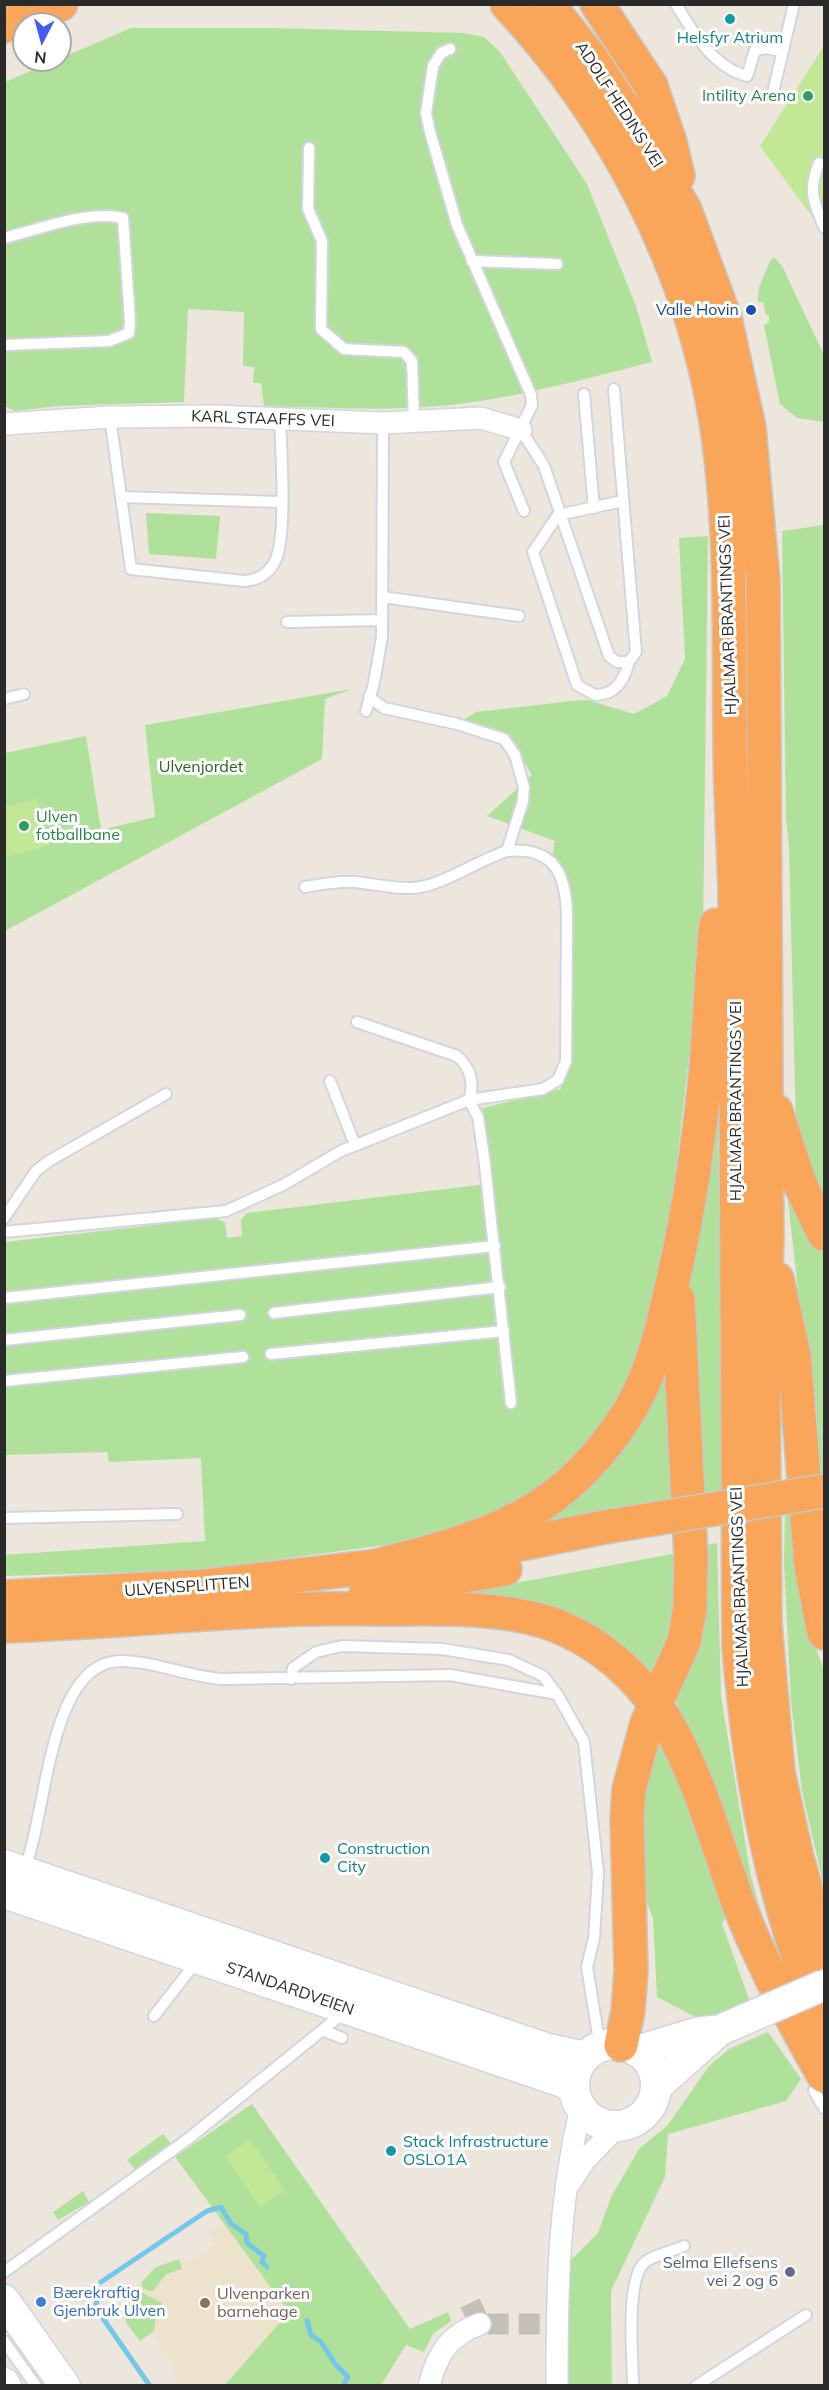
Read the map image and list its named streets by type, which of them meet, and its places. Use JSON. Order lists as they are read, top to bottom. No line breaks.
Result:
{"streets":{"highway":["ADOLF HEDINS VEI","HJALMAR BRANTINGS VEI","ULVENSPLITTEN"],"street":["KARL STAAFFS VEI","STANDARDVEIEN"]},"crossings":[["ADOLF HEDINS VEI","HJALMAR BRANTINGS VEI"]],"parks":["Ulvenjordet"],"places":["Helsfyr Atrium","Intility Arena","Valle Hovin","Ulven fotballbane","Construction City","Stack Infrastructure OSLO1A","Selma Ellefsens vei 2 og 6","Bærekraftig Gjenbruk Ulven","Ulvenparken barnehage"],"north":"bottom"}
